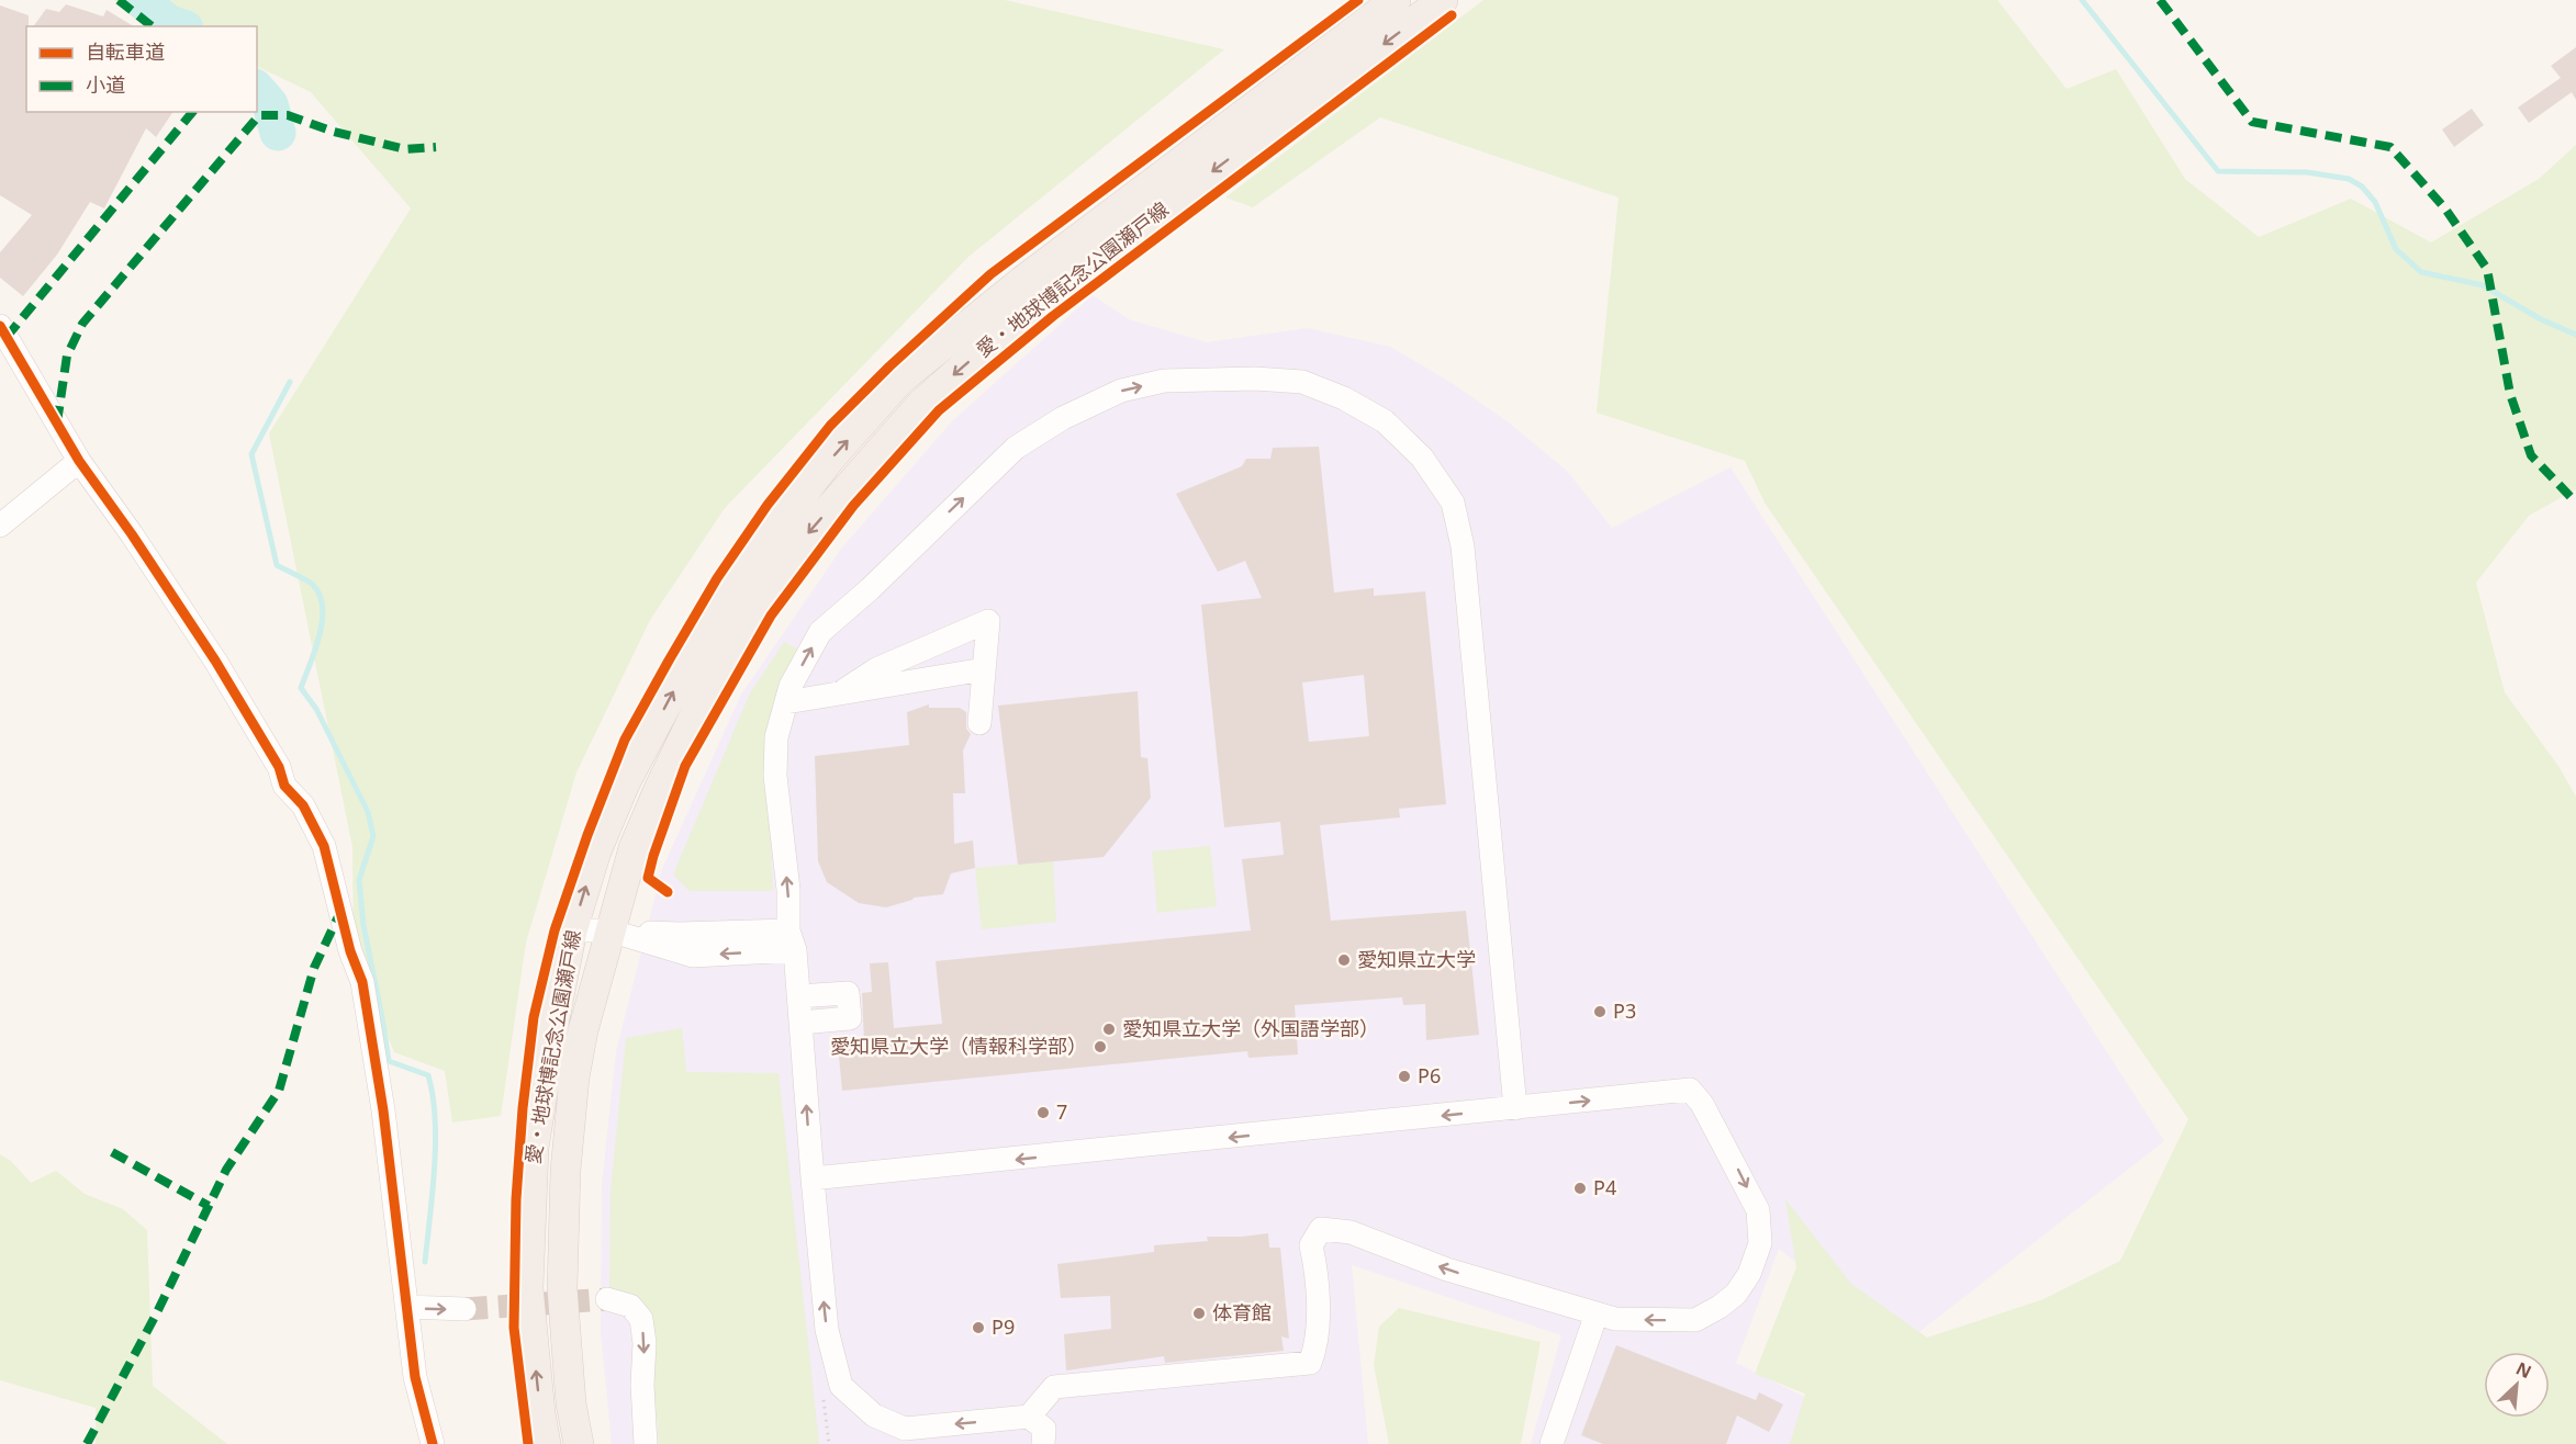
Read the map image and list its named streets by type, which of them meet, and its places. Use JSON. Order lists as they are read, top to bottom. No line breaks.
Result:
{"streets":{"main road":["愛・地球博記念公園瀬戸線"]},"places":["愛知県立大学","P3","愛知県立大学（外国語学部）","愛知県立大学（情報科学部）","P6","7","P4","体育館","P9"],"legend":["自転車道","小道"],"north":"top right"}
